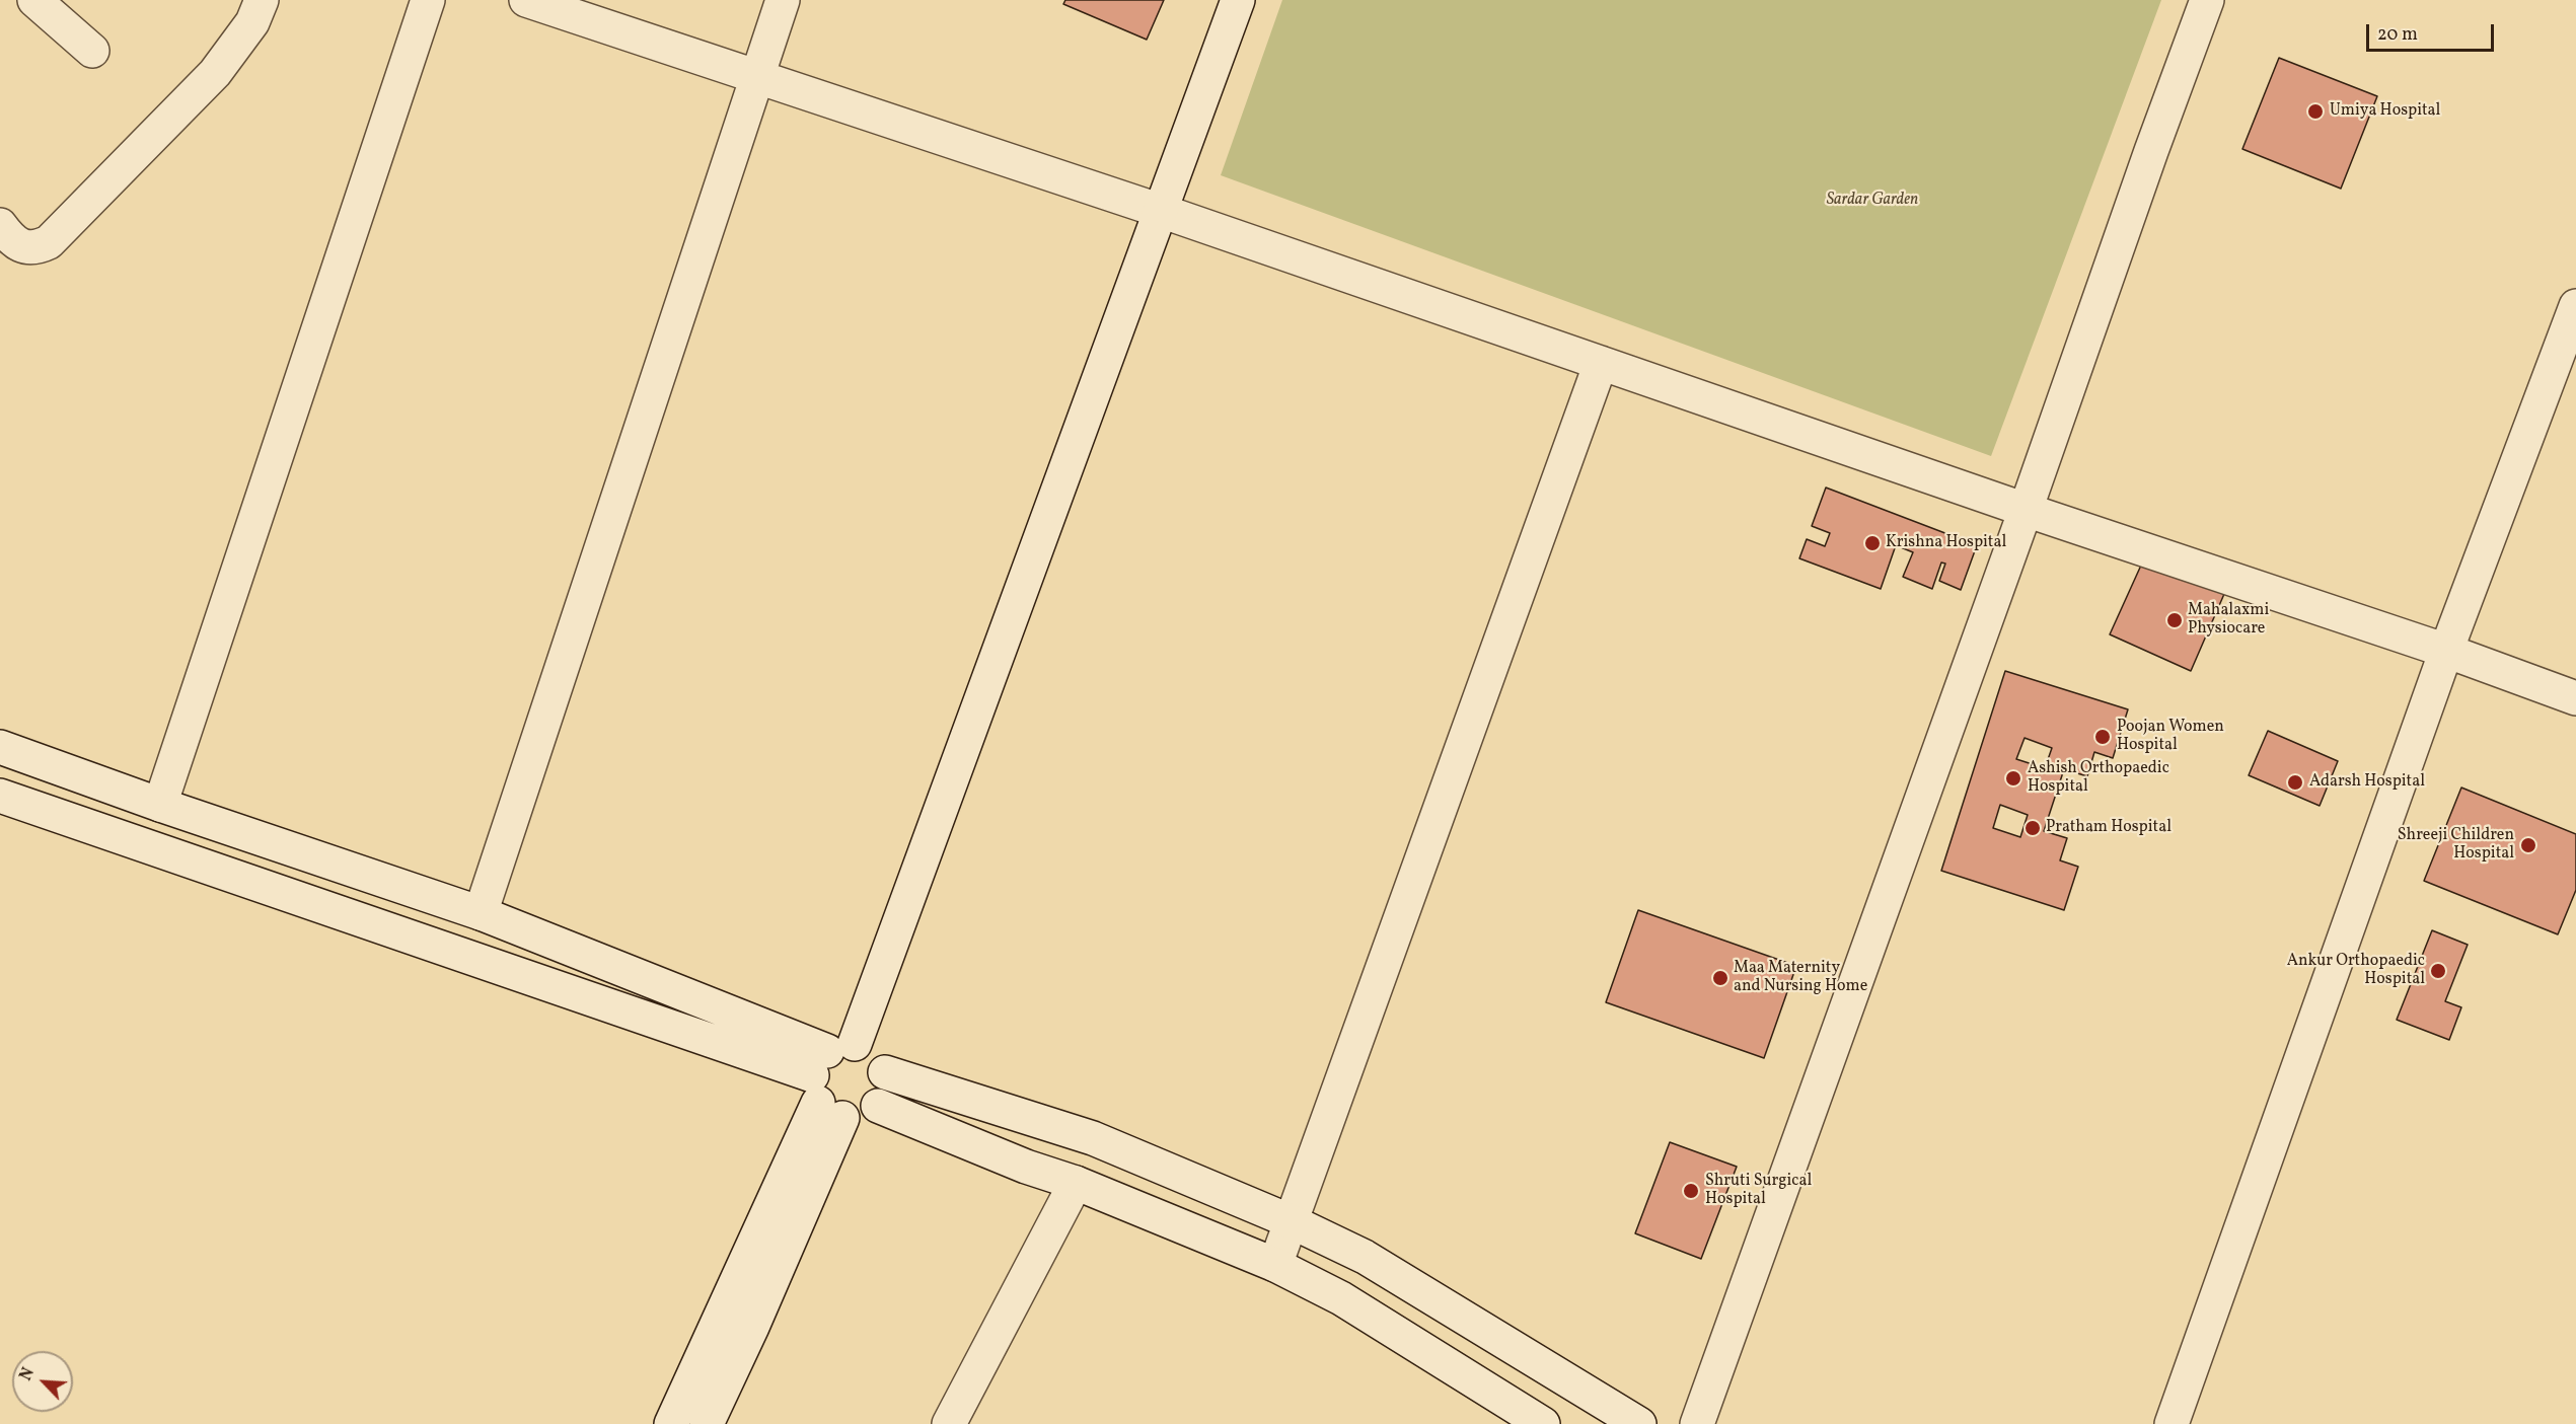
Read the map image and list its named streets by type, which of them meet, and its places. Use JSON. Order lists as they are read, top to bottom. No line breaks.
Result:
{"parks":["Sardar Garden"],"places":["Umiya Hospital","Krishna Hospital","Mahalaxmi Physiocare","Poojan Women Hospital","Ashish Orthopaedic Hospital","Adarsh Hospital","Pratham Hospital","Shreeji Children Hospital","Ankur Orthopaedic Hospital","Maa Maternity and Nursing Home","Shruti Surgical Hospital"],"scale_bar":"20 m","north":"top left"}
